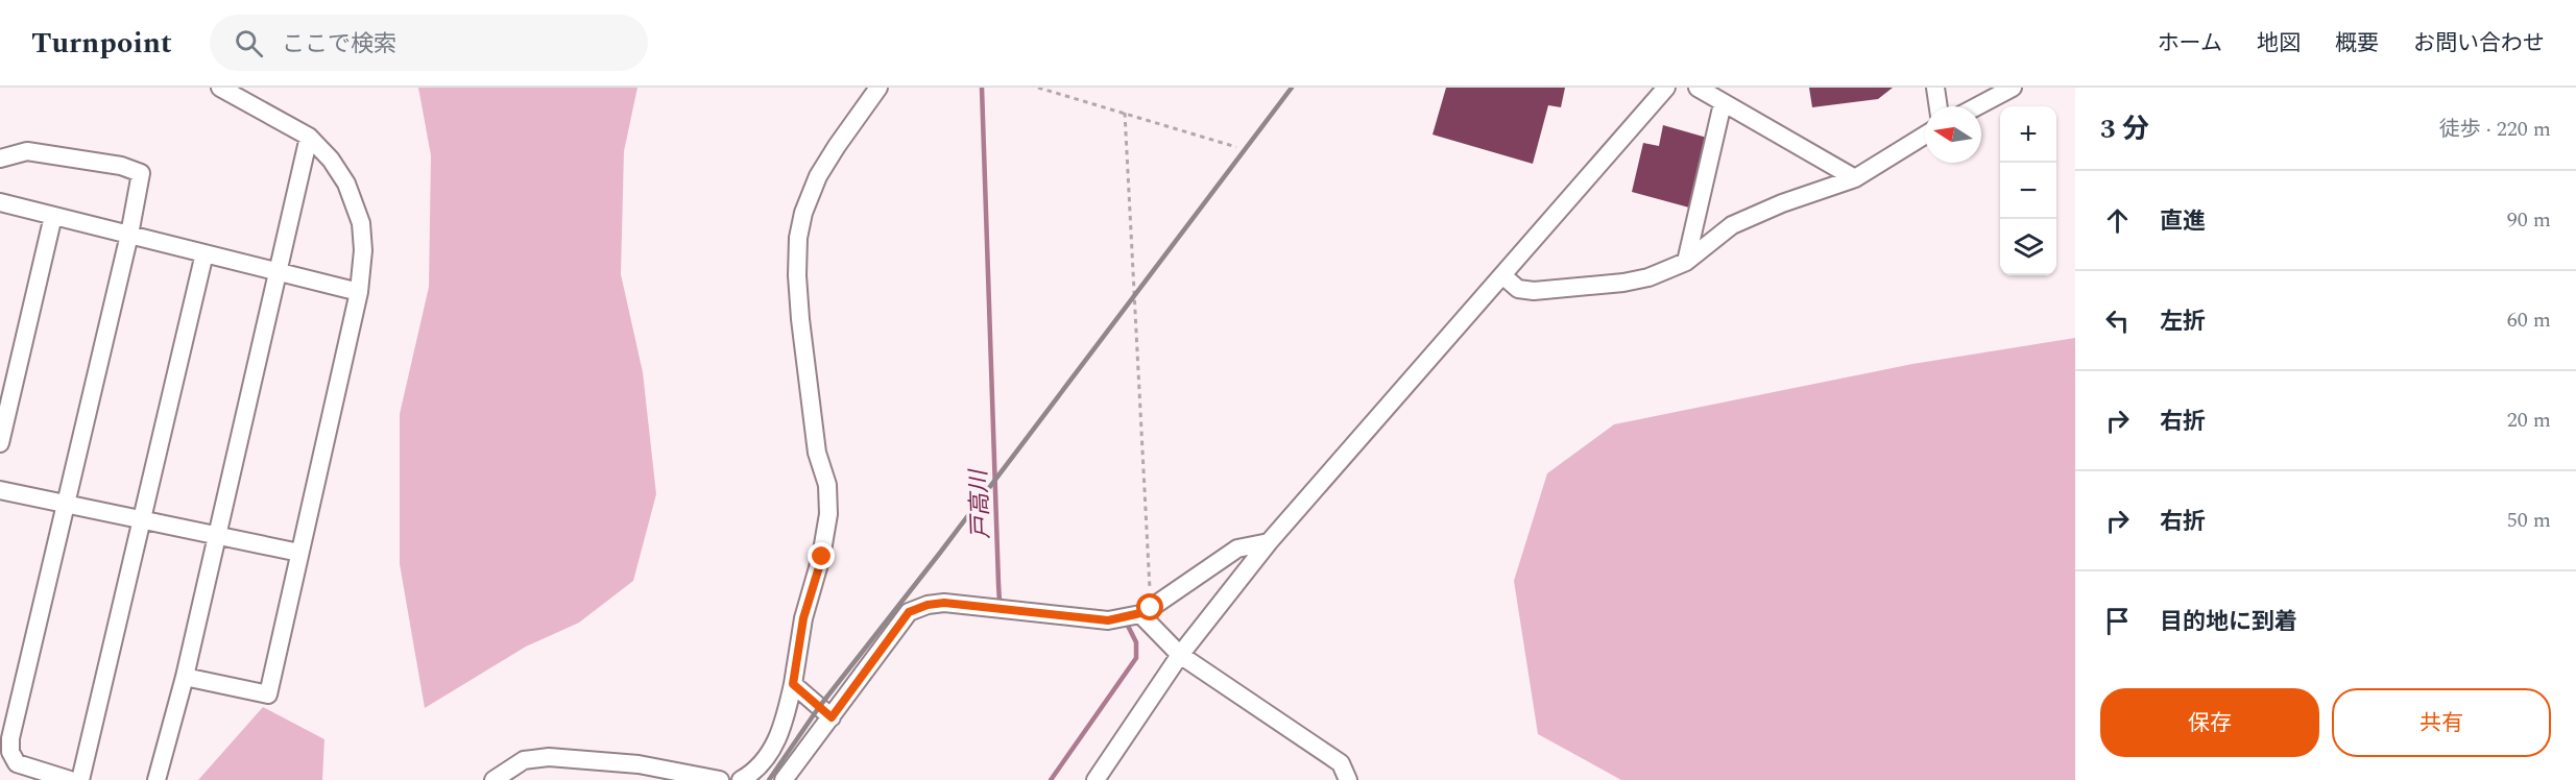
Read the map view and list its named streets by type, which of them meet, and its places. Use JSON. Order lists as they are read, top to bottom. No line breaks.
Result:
{"water":["戸高川"],"north":"left","page":{"header":"Turnpoint","search":"ここで検索","nav":["ホーム","地図","概要","お問い合わせ"],"heading":["3 分","徒歩 · 220 m"],"map_buttons":["+","−"],"list":[["直進","90 m"],["左折","60 m"],["右折","20 m"],["右折","50 m"],"目的地に到着"],"buttons":["保存","共有"]}}
